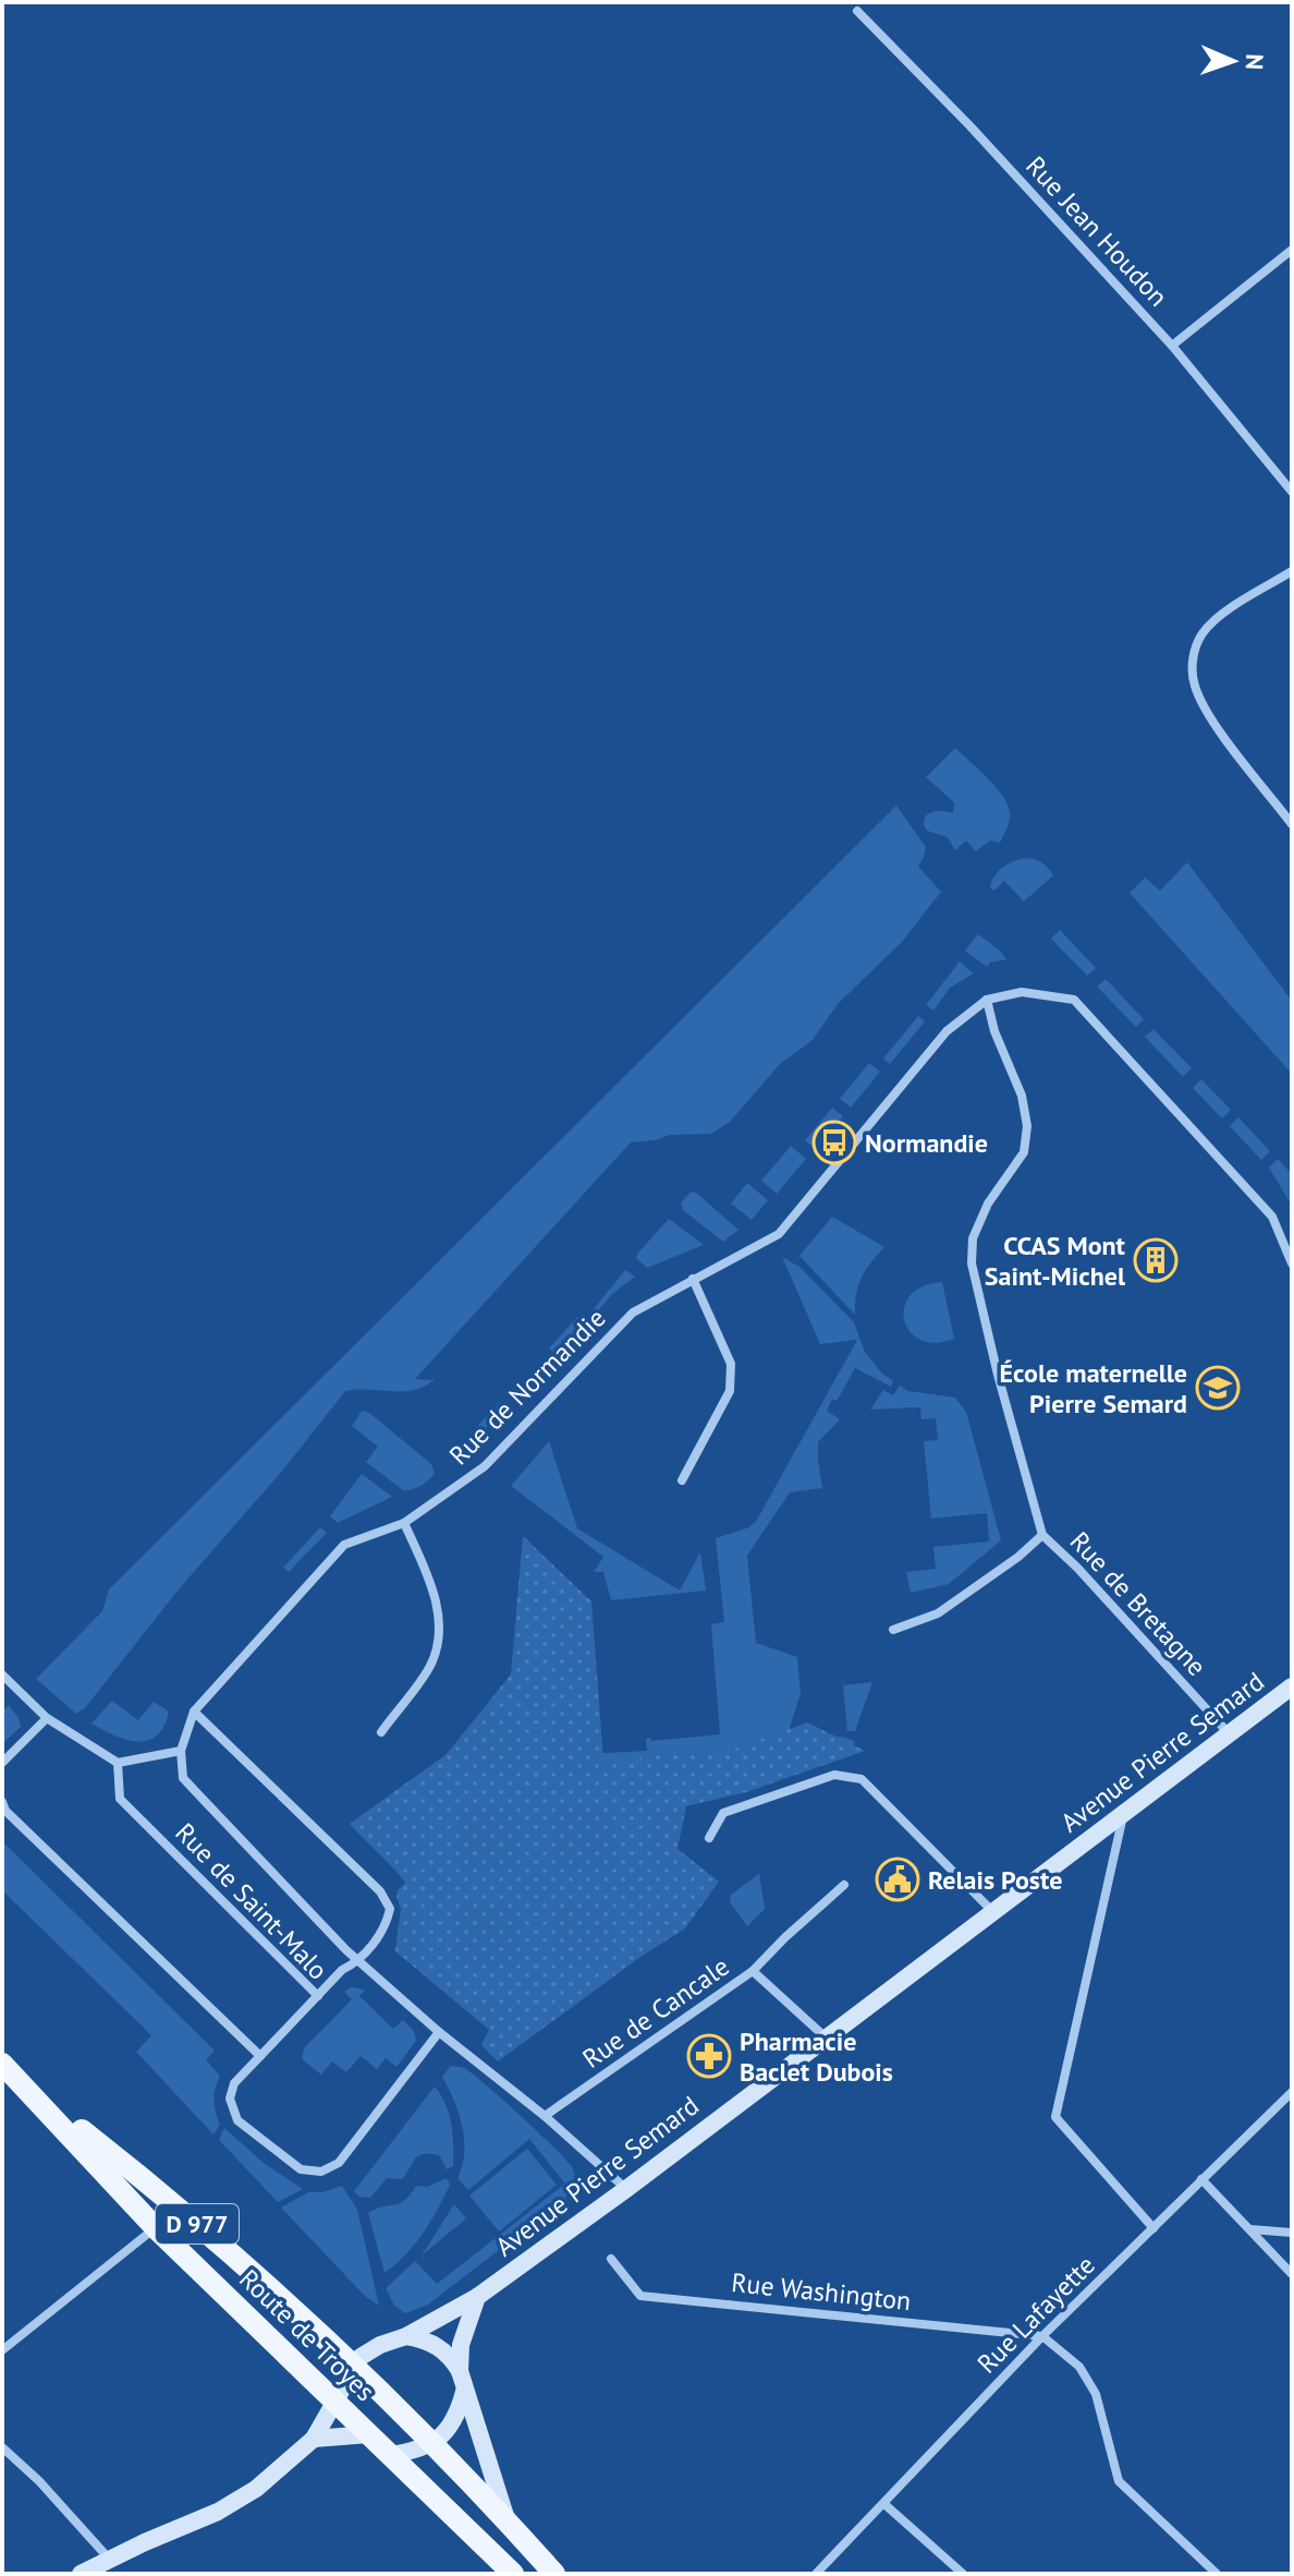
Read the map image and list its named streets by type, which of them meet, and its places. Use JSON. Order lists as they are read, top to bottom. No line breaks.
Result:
{"streets":{"main road":["Avenue Pierre Semard","D 977","Route de Troyes"],"street":["Rue Jean Houdon","Rue de Normandie","Rue de Bretagne","Rue de Saint-Malo","Rue de Cancale","Rue Washington","Rue Lafayette"]},"crossings":[["Rue de Normandie","Rue de Bretagne"],["Rue de Bretagne","Avenue Pierre Semard"],["Avenue Pierre Semard","Rue de Cancale"],["Avenue Pierre Semard","D 977"],["Avenue Pierre Semard","Route de Troyes"],["D 977","Route de Troyes"],["Rue Washington","Rue Lafayette"]],"places":{"bus stop":["Normandie"],"building":["CCAS Mont Saint-Michel"],"school or university":["École maternelle Pierre Semard"],"public building":["Relais Poste"],"pharmacy":["Pharmacie Baclet Dubois"]},"north":"right"}
